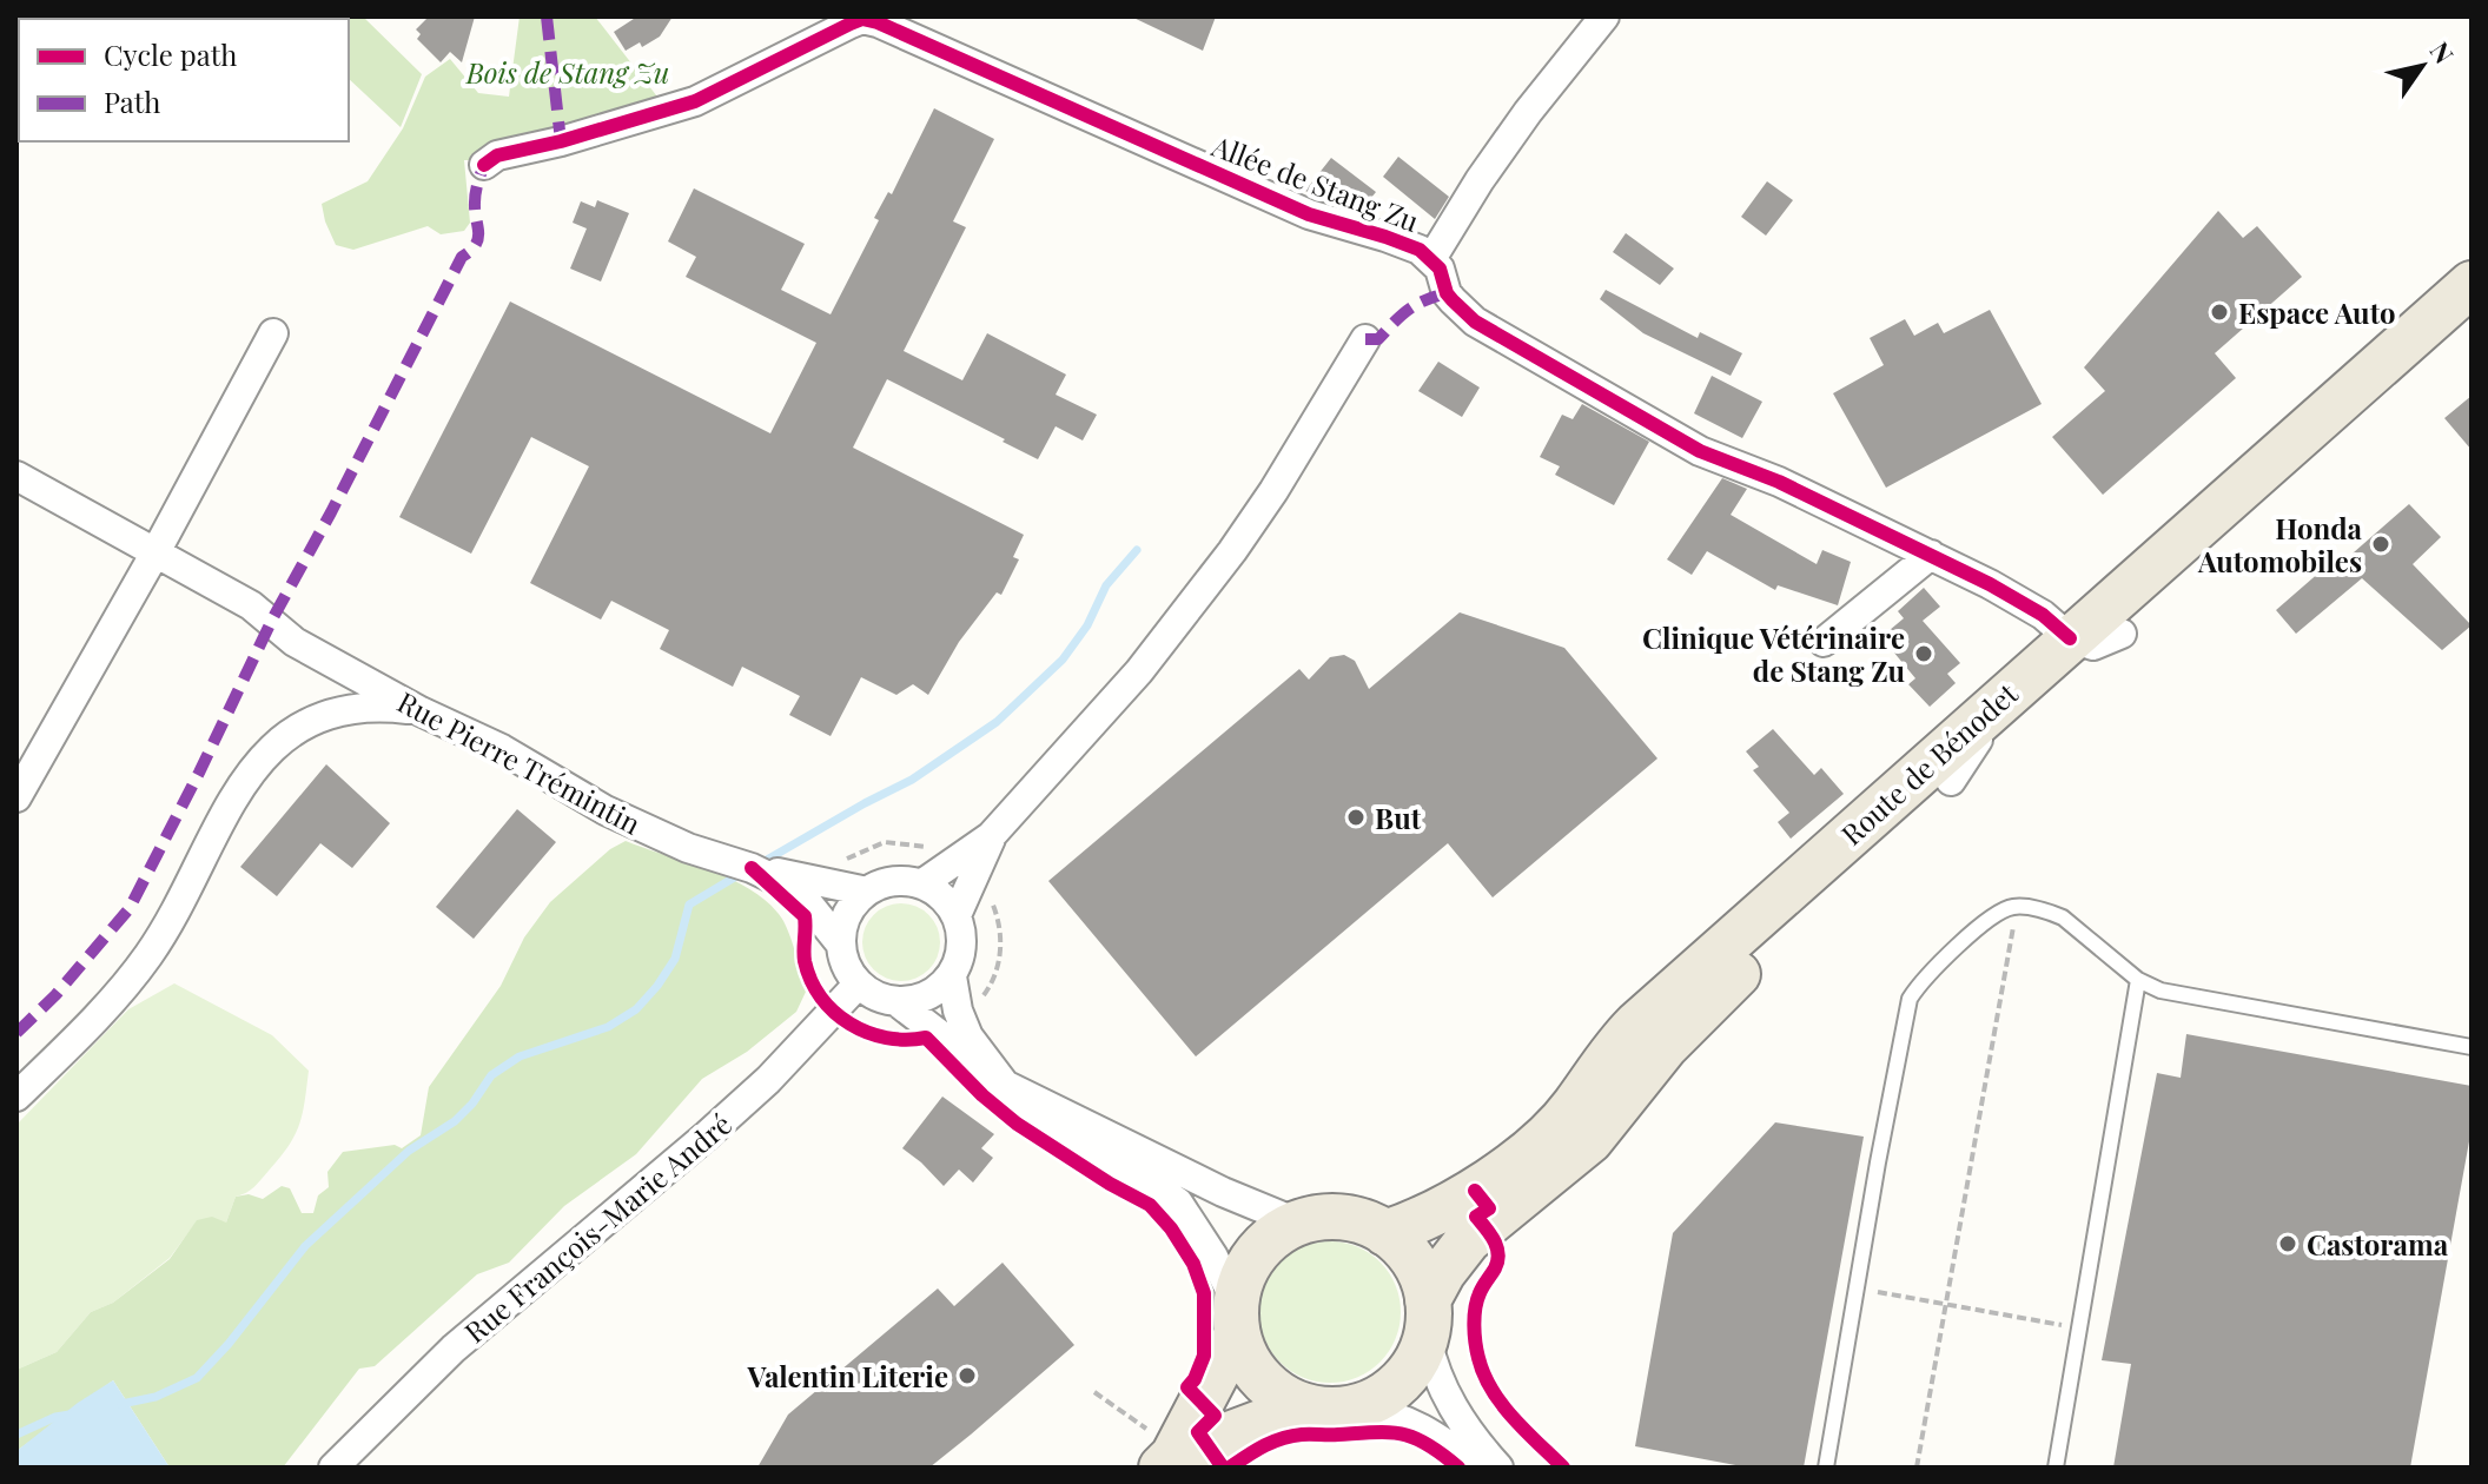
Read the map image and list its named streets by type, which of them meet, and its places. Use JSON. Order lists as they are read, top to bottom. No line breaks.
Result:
{"streets":{"main road":["Route de Bénodet"],"street":["Allée de Stang Zu","Rue Pierre Trémintin","Rue François-Marie André"]},"crossings":[["Allée de Stang Zu","Route de Bénodet"],["Rue Pierre Trémintin","Rue François-Marie André"]],"parks":["Bois de Stang Zu"],"places":["Espace Auto","Honda Automobiles","Clinique Vétérinaire de Stang Zu","But","Castorama","Valentin Literie"],"legend":["Cycle path","Path"],"north":"top right"}
